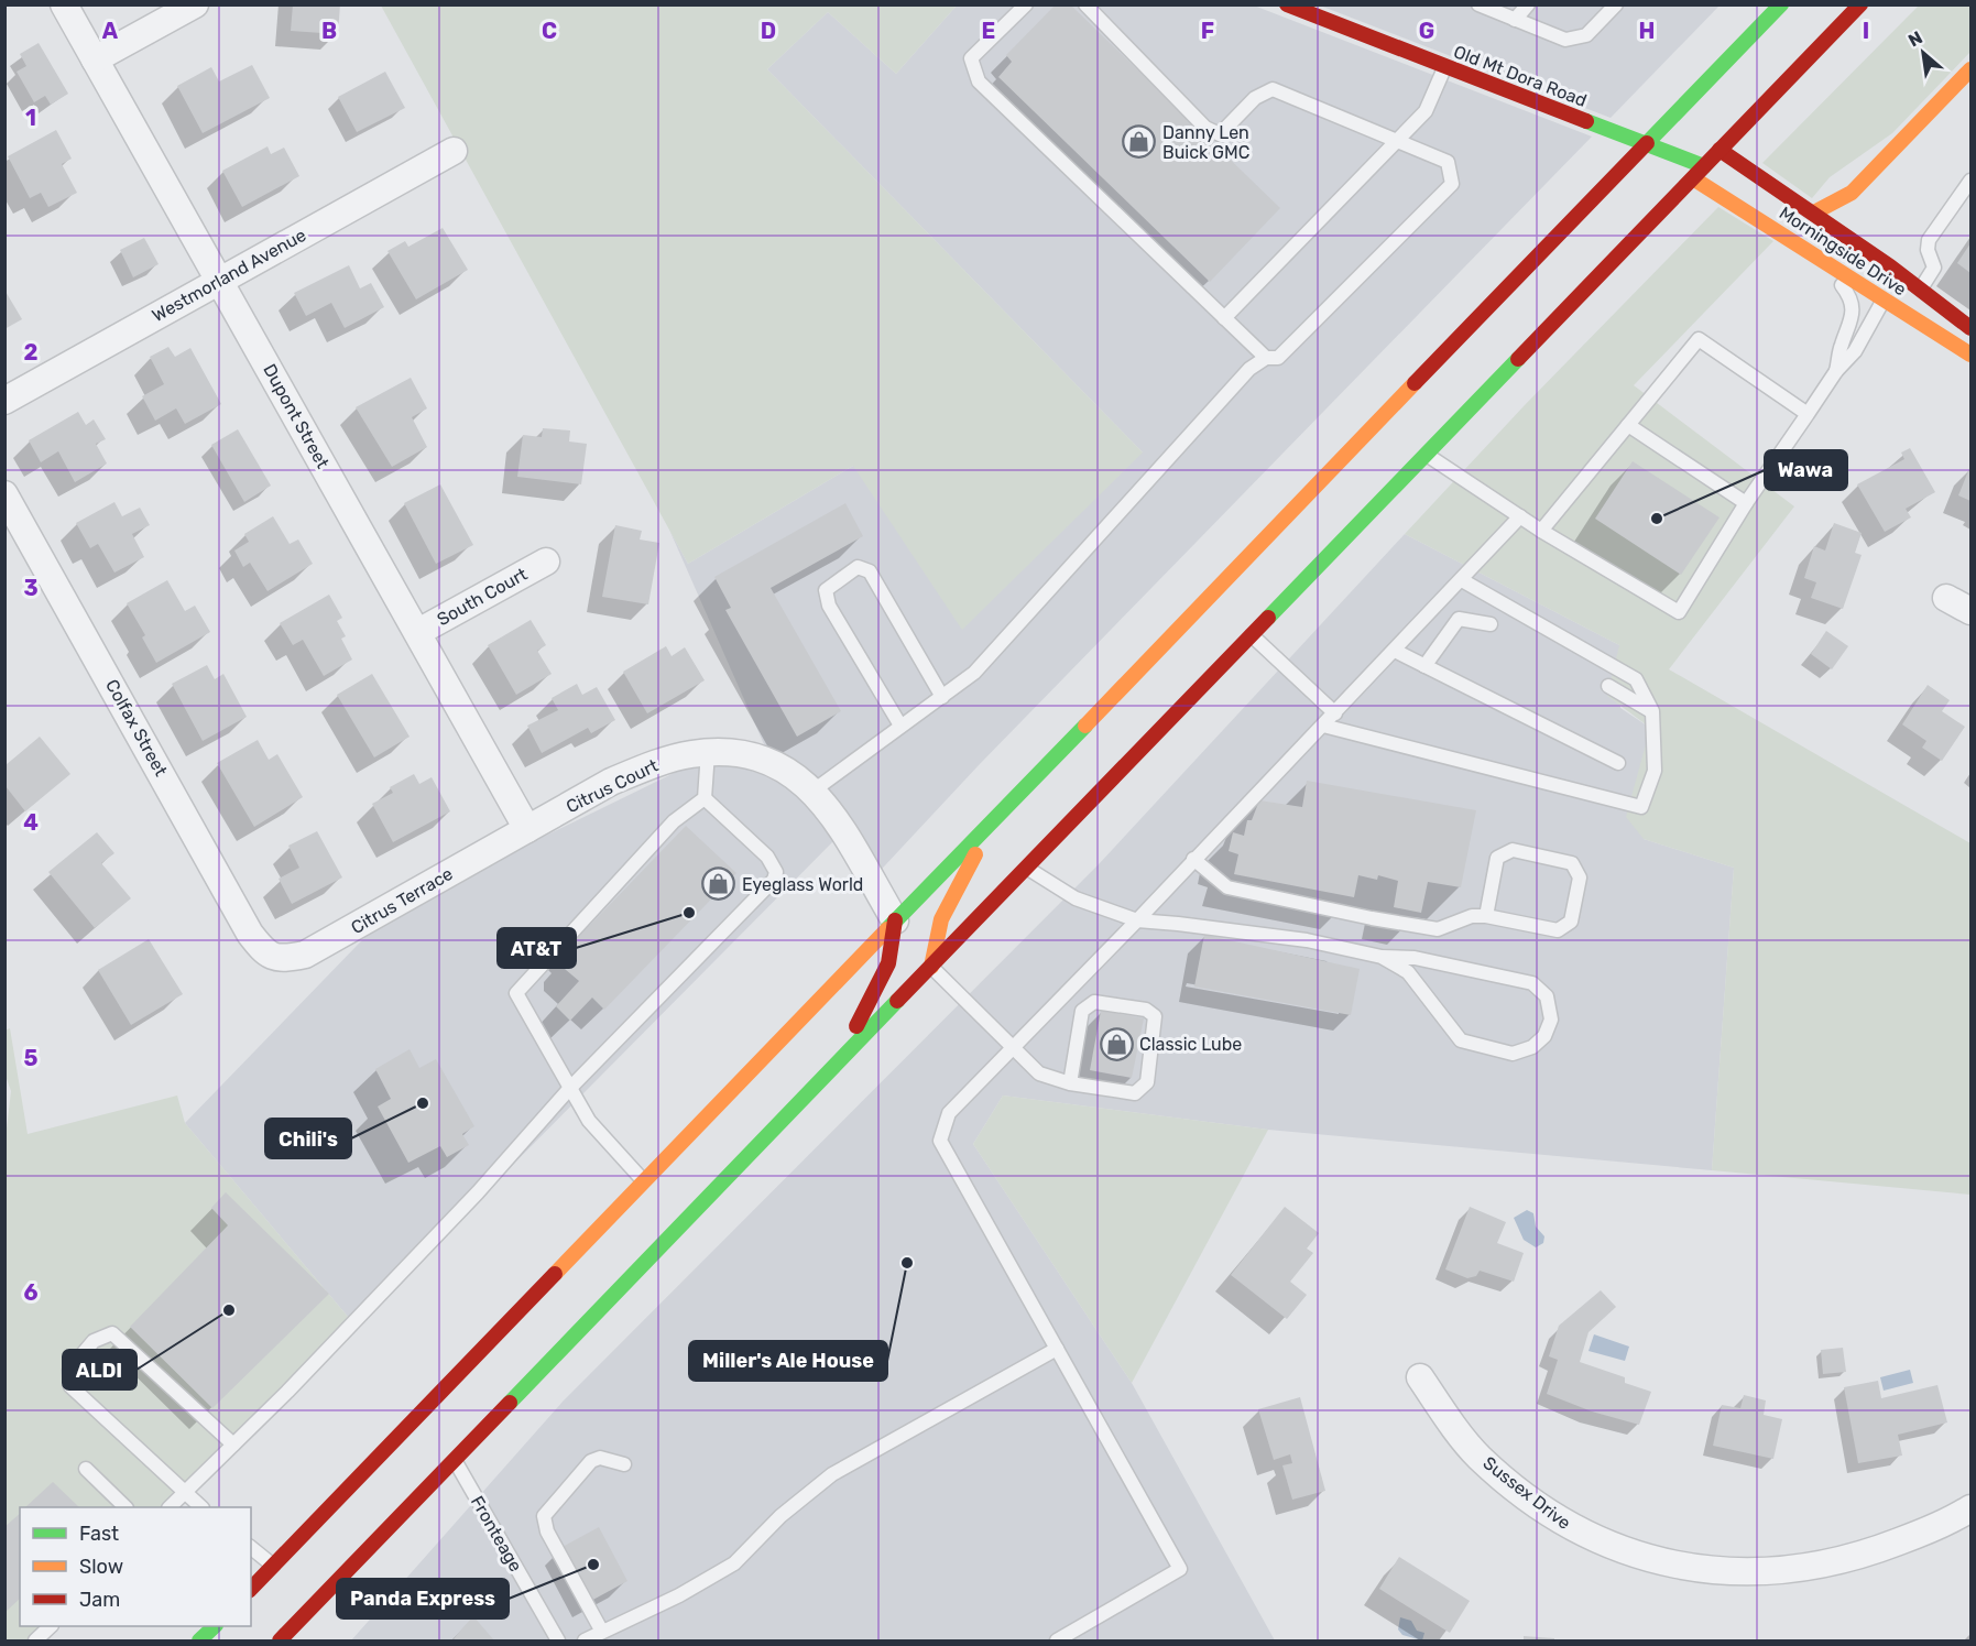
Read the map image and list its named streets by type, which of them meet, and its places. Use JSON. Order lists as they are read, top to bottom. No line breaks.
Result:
{"streets":{"main road":["Old Mt Dora Road","Morningside Drive"],"street":["Westmorland Avenue","Dupont Street","South Court","Colfax Street","Citrus Court","Citrus Terrace","Sussex Drive"],"lane":["Fronteage"]},"crossings":[["Old Mt Dora Road","Morningside Drive"],["Westmorland Avenue","Dupont Street"],["Dupont Street","South Court"],["Dupont Street","Citrus Court"],["Dupont Street","Citrus Terrace"],["Colfax Street","Citrus Terrace"],["Citrus Court","Citrus Terrace"]],"places":{"shop":["Danny Len Buick GMC","Eyeglass World","Classic Lube"],"other":["Wawa","AT&T","Chili's","Miller's Ale House","ALDI","Panda Express"]},"legend":["Fast","Slow","Jam"],"north":"top left","grid":{"columns":["A","B","C","D","E","F","G","H","I"],"rows":["1","2","3","4","5","6"]}}
